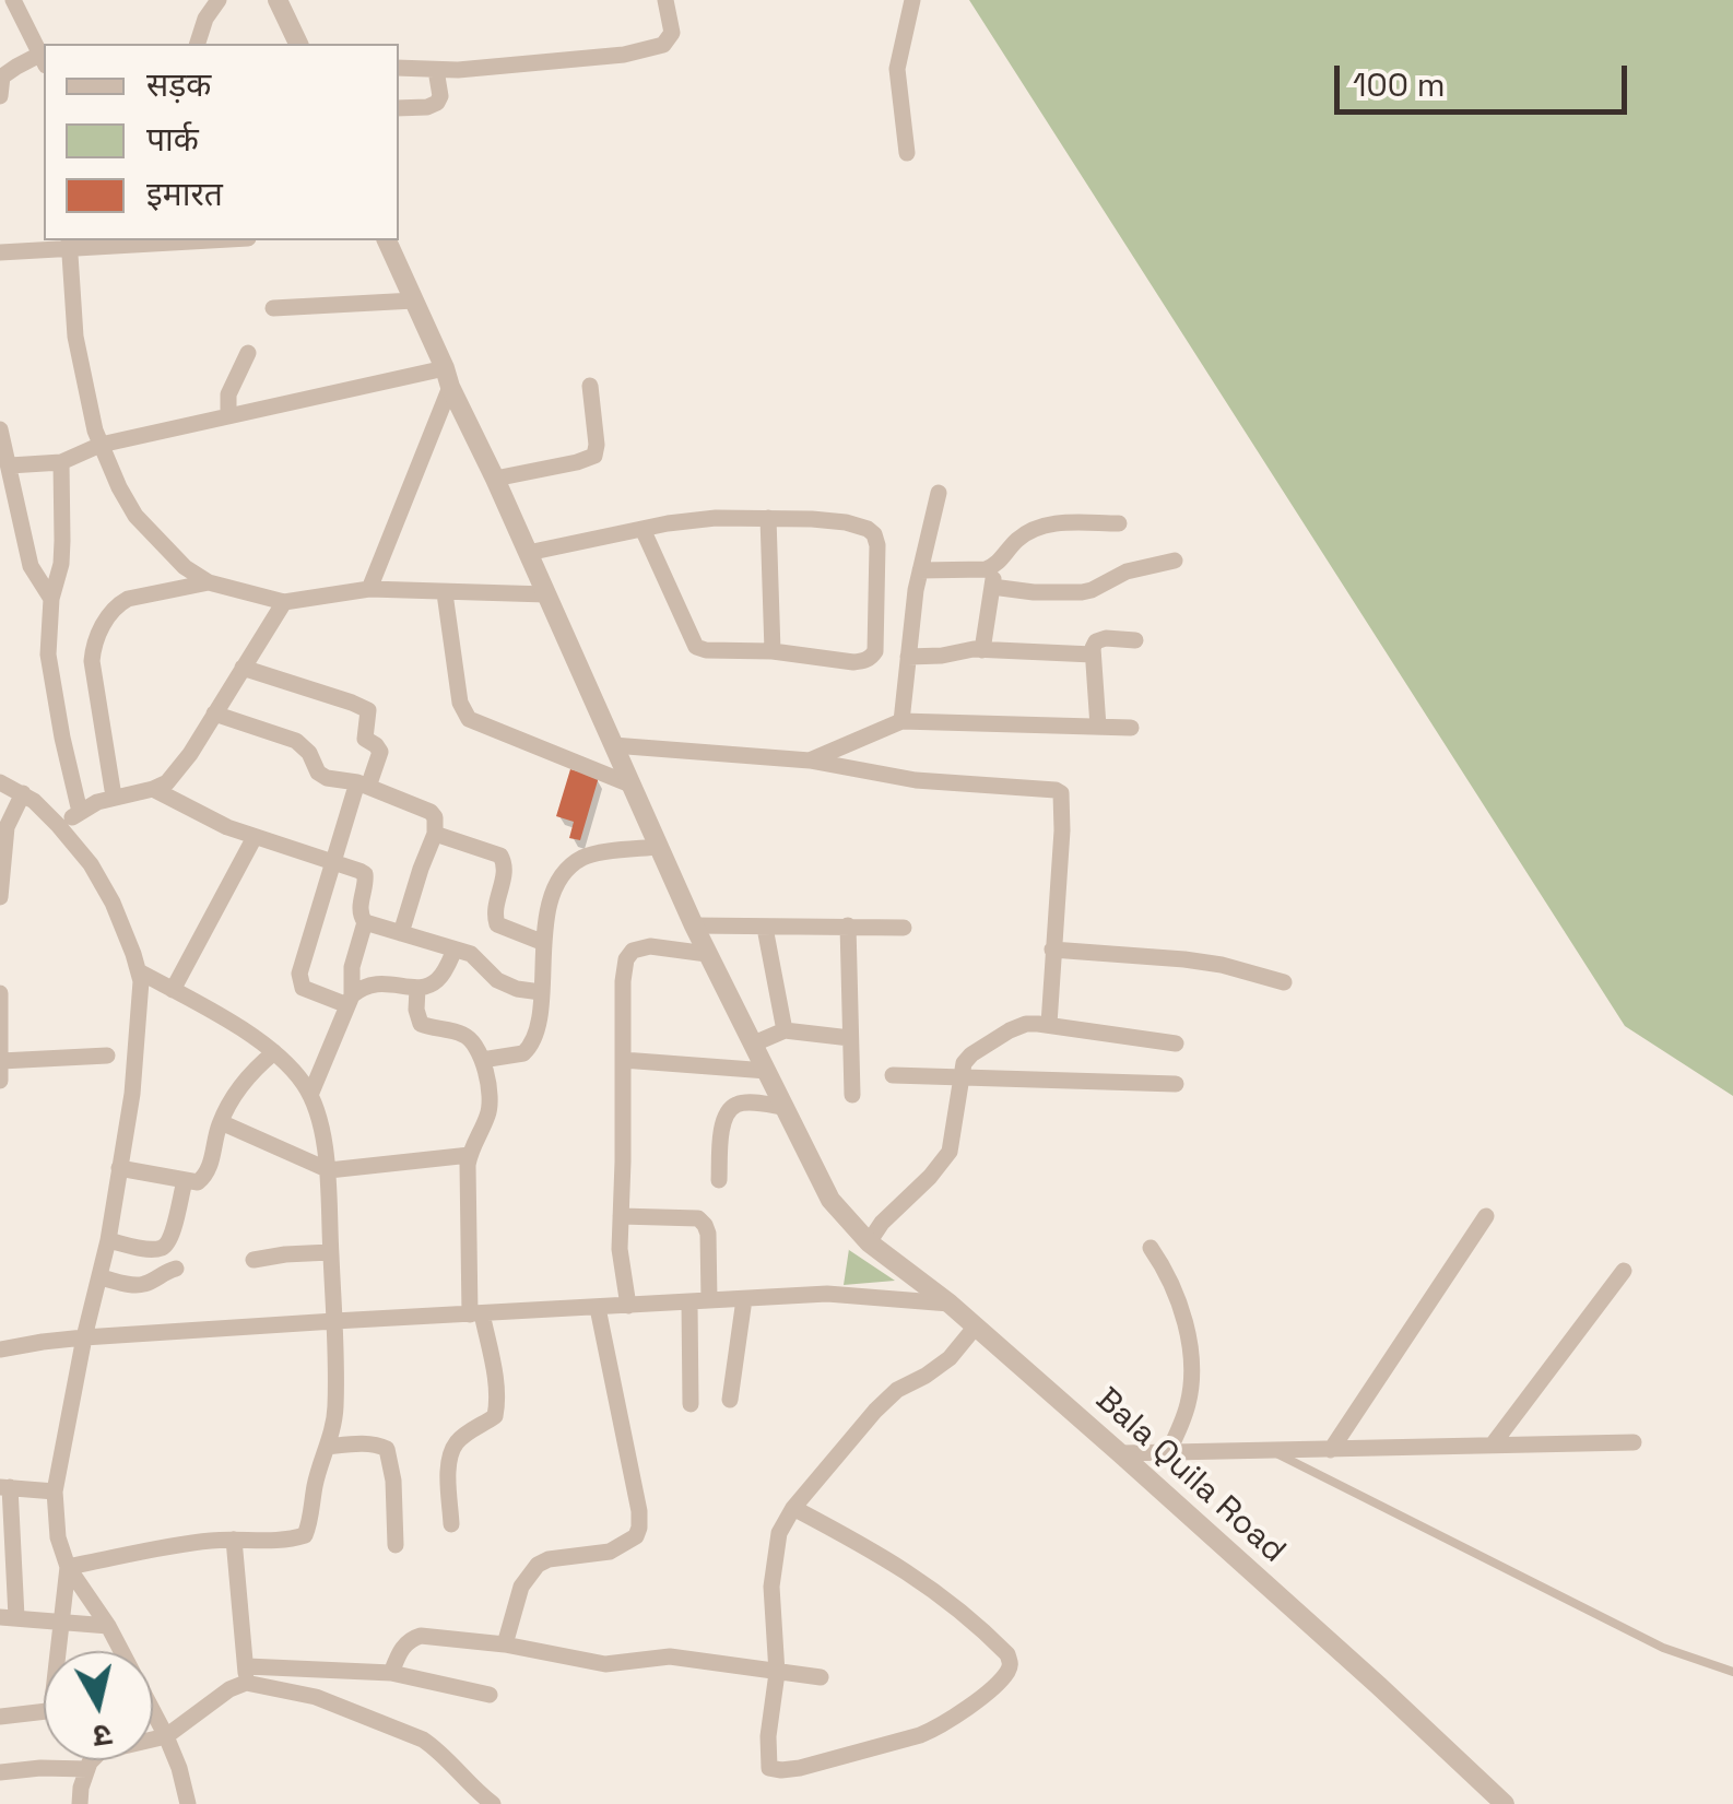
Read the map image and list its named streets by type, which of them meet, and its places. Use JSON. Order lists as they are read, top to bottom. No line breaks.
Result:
{"streets":{"street":["Bala Quila Road"]},"legend":["सड़क","पार्क","इमारत"],"scale_bar":"100 m","north":"bottom"}
